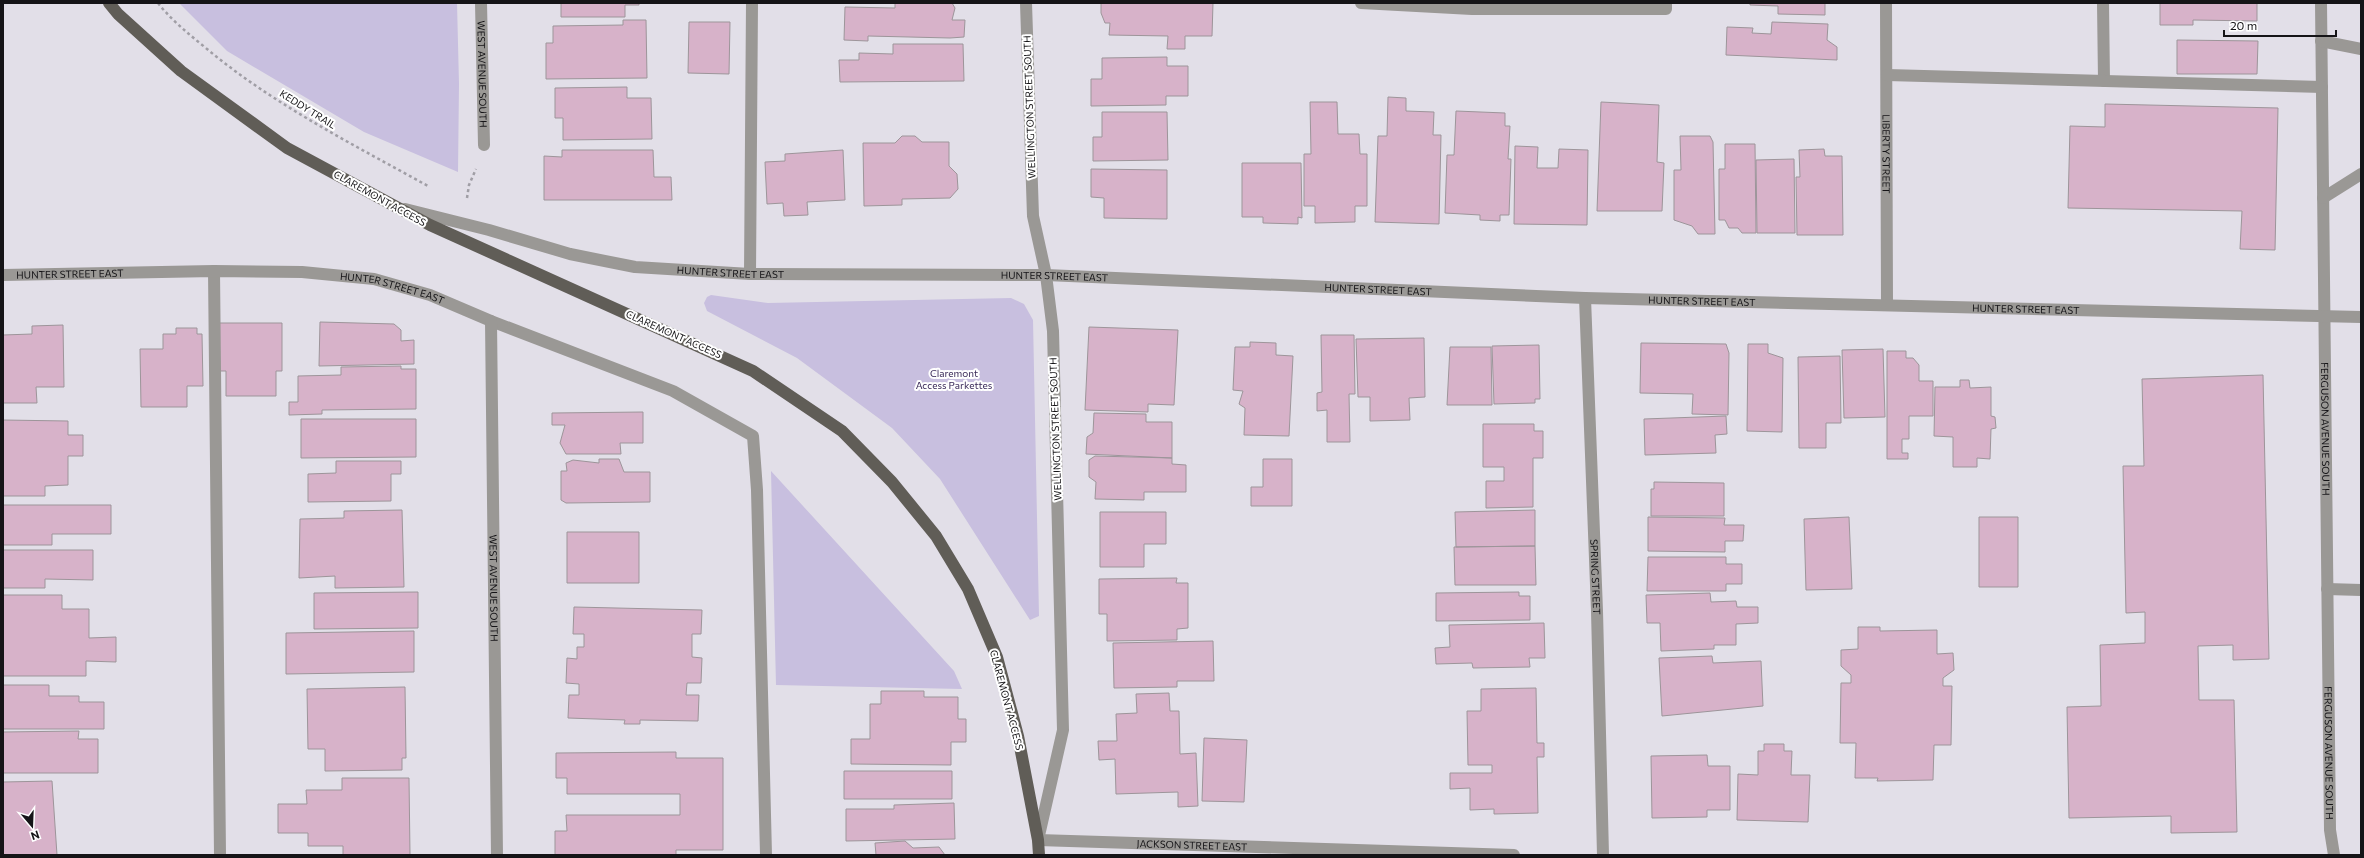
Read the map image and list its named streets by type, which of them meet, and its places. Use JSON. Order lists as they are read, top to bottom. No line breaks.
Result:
{"streets":{"main road":["WELLINGTON STREET SOUTH","CLAREMONT ACCESS"],"street":["WEST AVENUE SOUTH","LIBERTY STREET","HUNTER STREET EAST","FERGUSON AVENUE SOUTH","SPRING STREET","JACKSON STREET EAST"],"path":["KEDDY TRAIL"]},"crossings":[["WEST AVENUE SOUTH","HUNTER STREET EAST"],["WELLINGTON STREET SOUTH","CLAREMONT ACCESS"],["WELLINGTON STREET SOUTH","HUNTER STREET EAST"],["WELLINGTON STREET SOUTH","JACKSON STREET EAST"],["LIBERTY STREET","HUNTER STREET EAST"],["CLAREMONT ACCESS","HUNTER STREET EAST"],["CLAREMONT ACCESS","JACKSON STREET EAST"],["HUNTER STREET EAST","FERGUSON AVENUE SOUTH"],["HUNTER STREET EAST","SPRING STREET"]],"parks":["Claremont Access Parkettes"],"scale_bar":"20 m","north":"bottom"}
